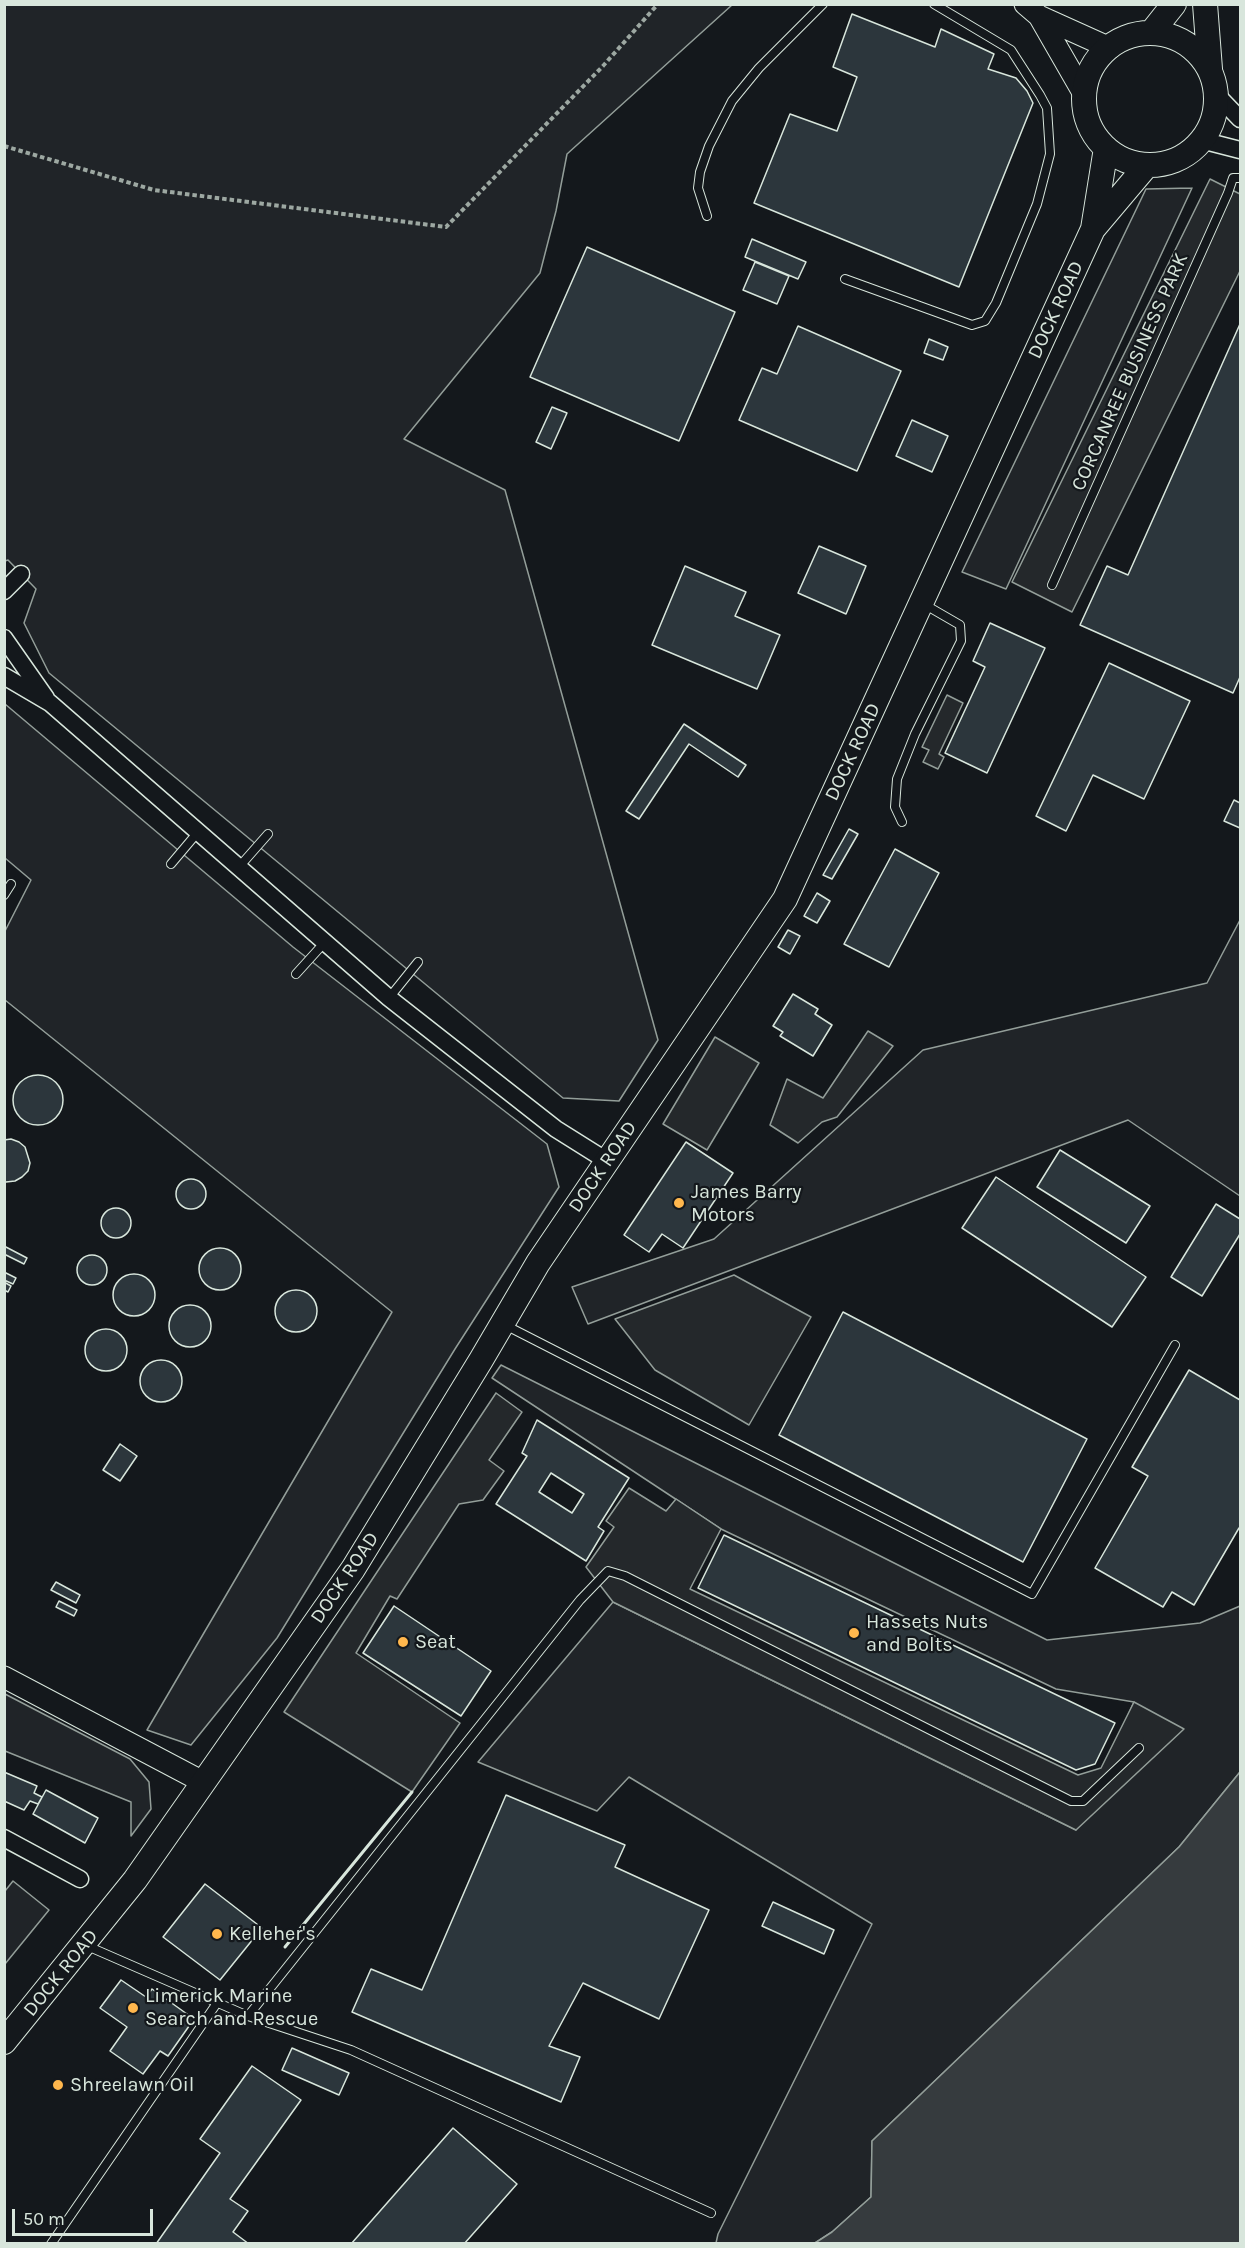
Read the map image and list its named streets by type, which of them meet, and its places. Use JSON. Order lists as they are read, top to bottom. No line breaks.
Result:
{"streets":{"main road":["DOCK ROAD"],"lane":["CORCANREE BUSINESS PARK"]},"places":["James Barry Motors","Hassets Nuts and Bolts","Seat","Kelleher's","Limerick Marine Search and Rescue","Shreelawn Oil"],"scale_bar":"50 m"}
